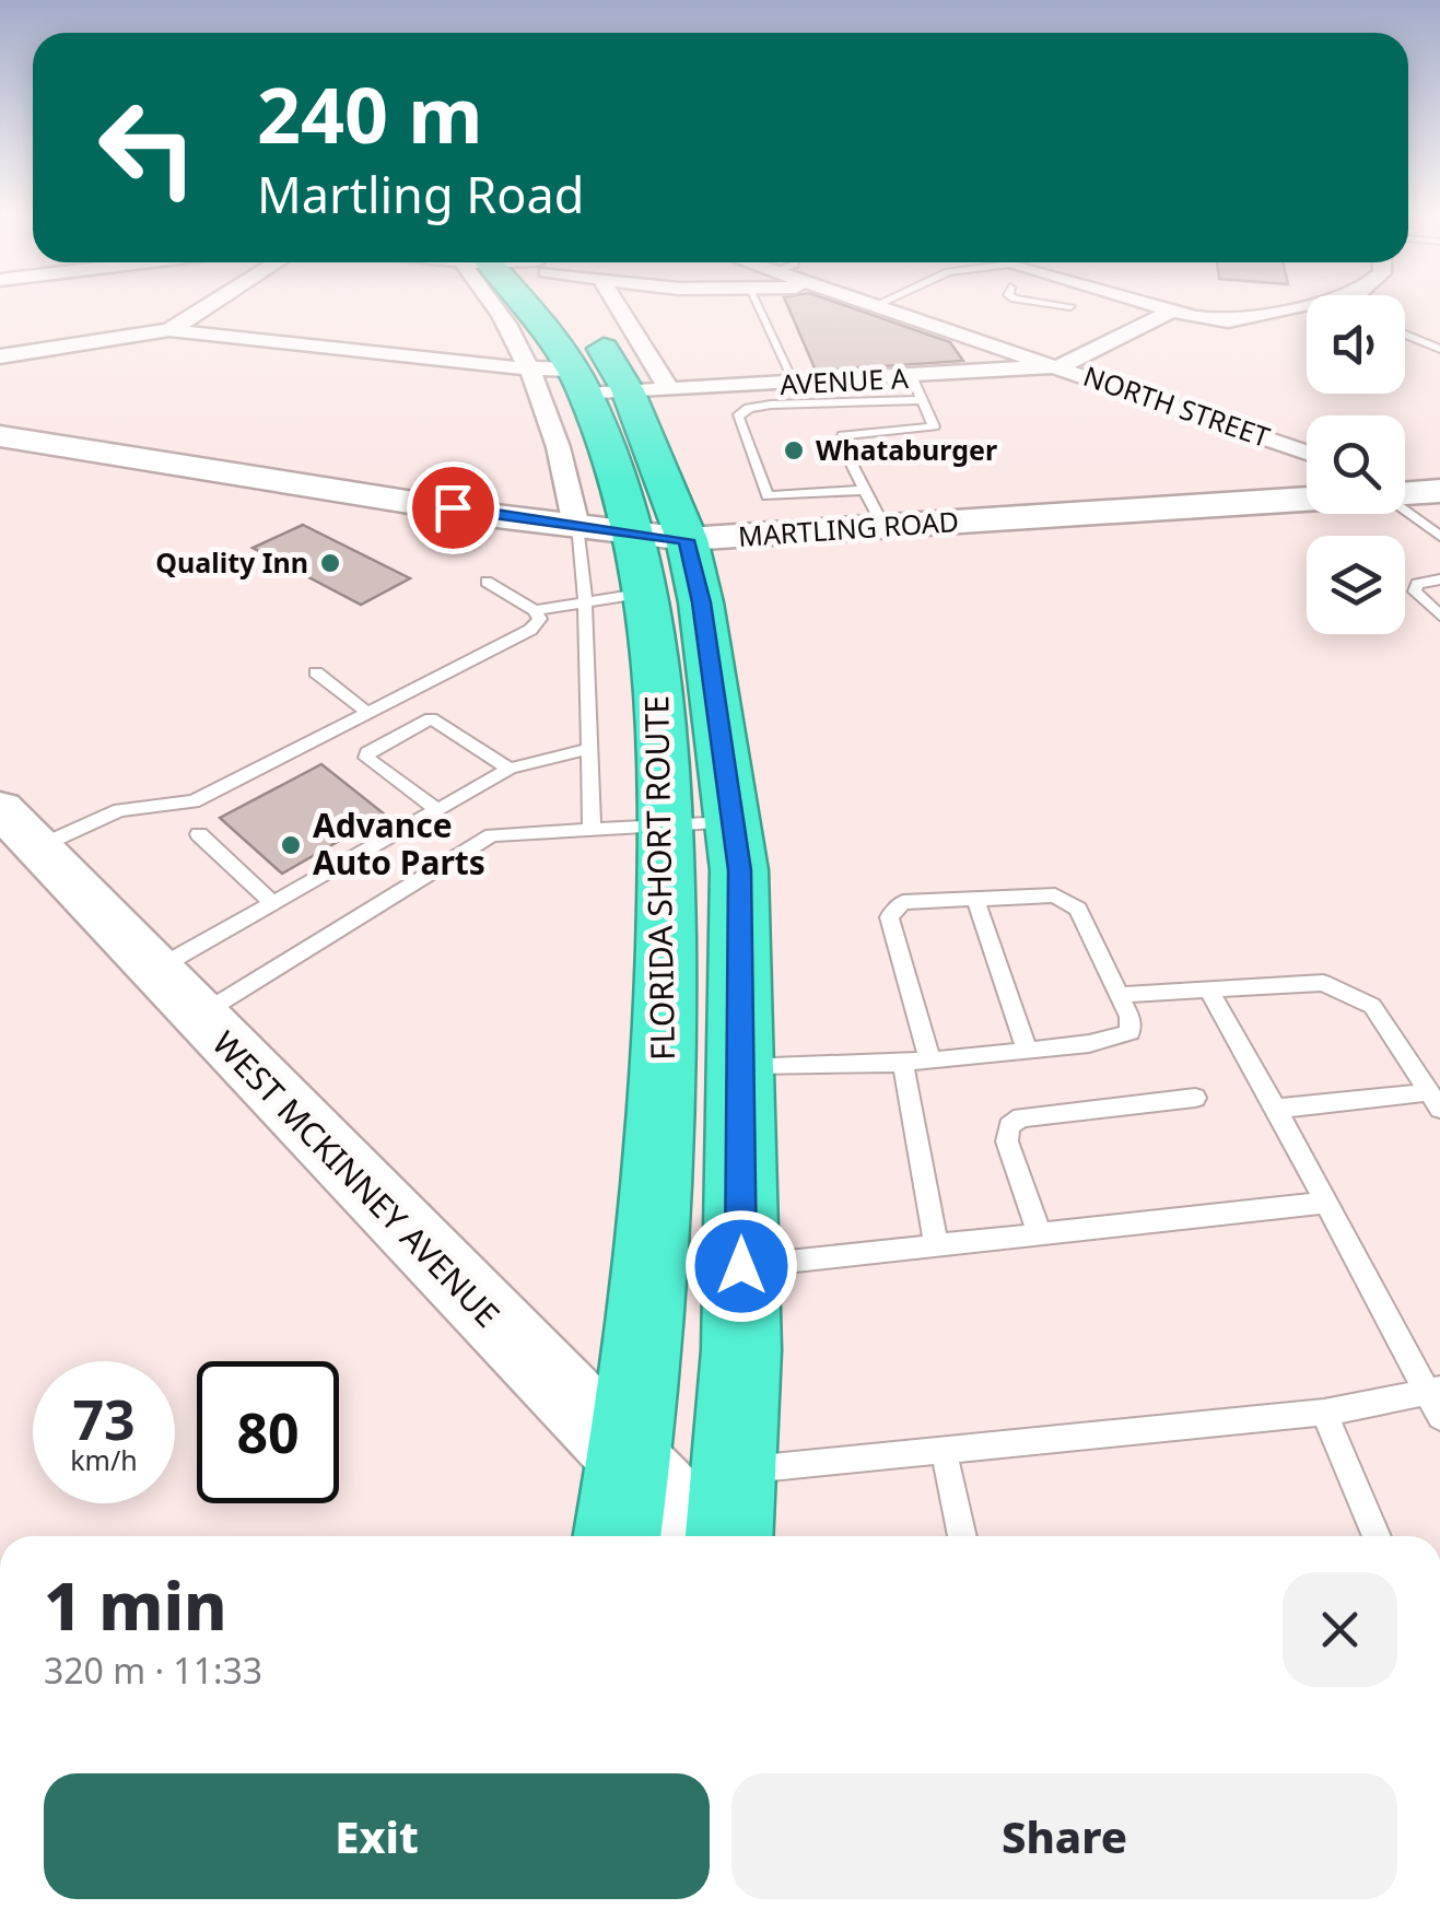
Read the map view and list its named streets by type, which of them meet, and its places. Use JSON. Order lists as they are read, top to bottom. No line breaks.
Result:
{"streets":{"highway":["FLORIDA SHORT ROUTE"],"street":["AVENUE A","NORTH STREET","MARTLING ROAD","WEST MCKINNEY AVENUE"]},"crossings":[["AVENUE A","NORTH STREET"],["AVENUE A","FLORIDA SHORT ROUTE"],["MARTLING ROAD","FLORIDA SHORT ROUTE"],["FLORIDA SHORT ROUTE","WEST MCKINNEY AVENUE"]],"places":["Whataburger","Quality Inn","Advance Auto Parts"],"page":{"turn":["240 m","Martling Road"],"speed":"73 km/h","limit":"80","heading":["1 min","320 m · 11:33"],"buttons":["Exit","Share"]}}
